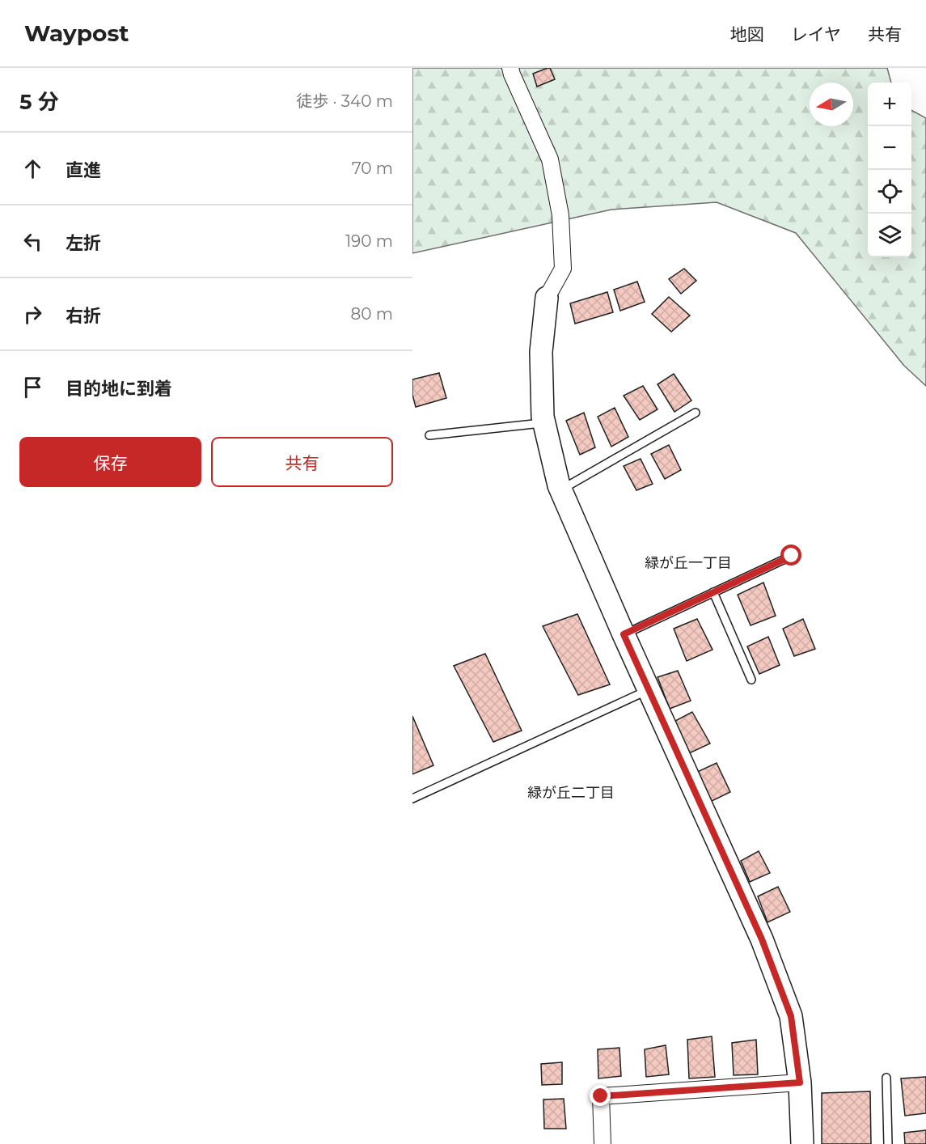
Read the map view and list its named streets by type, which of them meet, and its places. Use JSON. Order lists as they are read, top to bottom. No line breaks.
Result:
{"districts":["緑が丘一丁目","緑が丘二丁目"],"north":"left","page":{"header":"Waypost","nav":["地図","レイヤ","共有"],"heading":["5 分","徒歩 · 340 m"],"map_buttons":["+","−"],"list":[["直進","70 m"],["左折","190 m"],["右折","80 m"],"目的地に到着"],"buttons":["保存","共有"]}}
